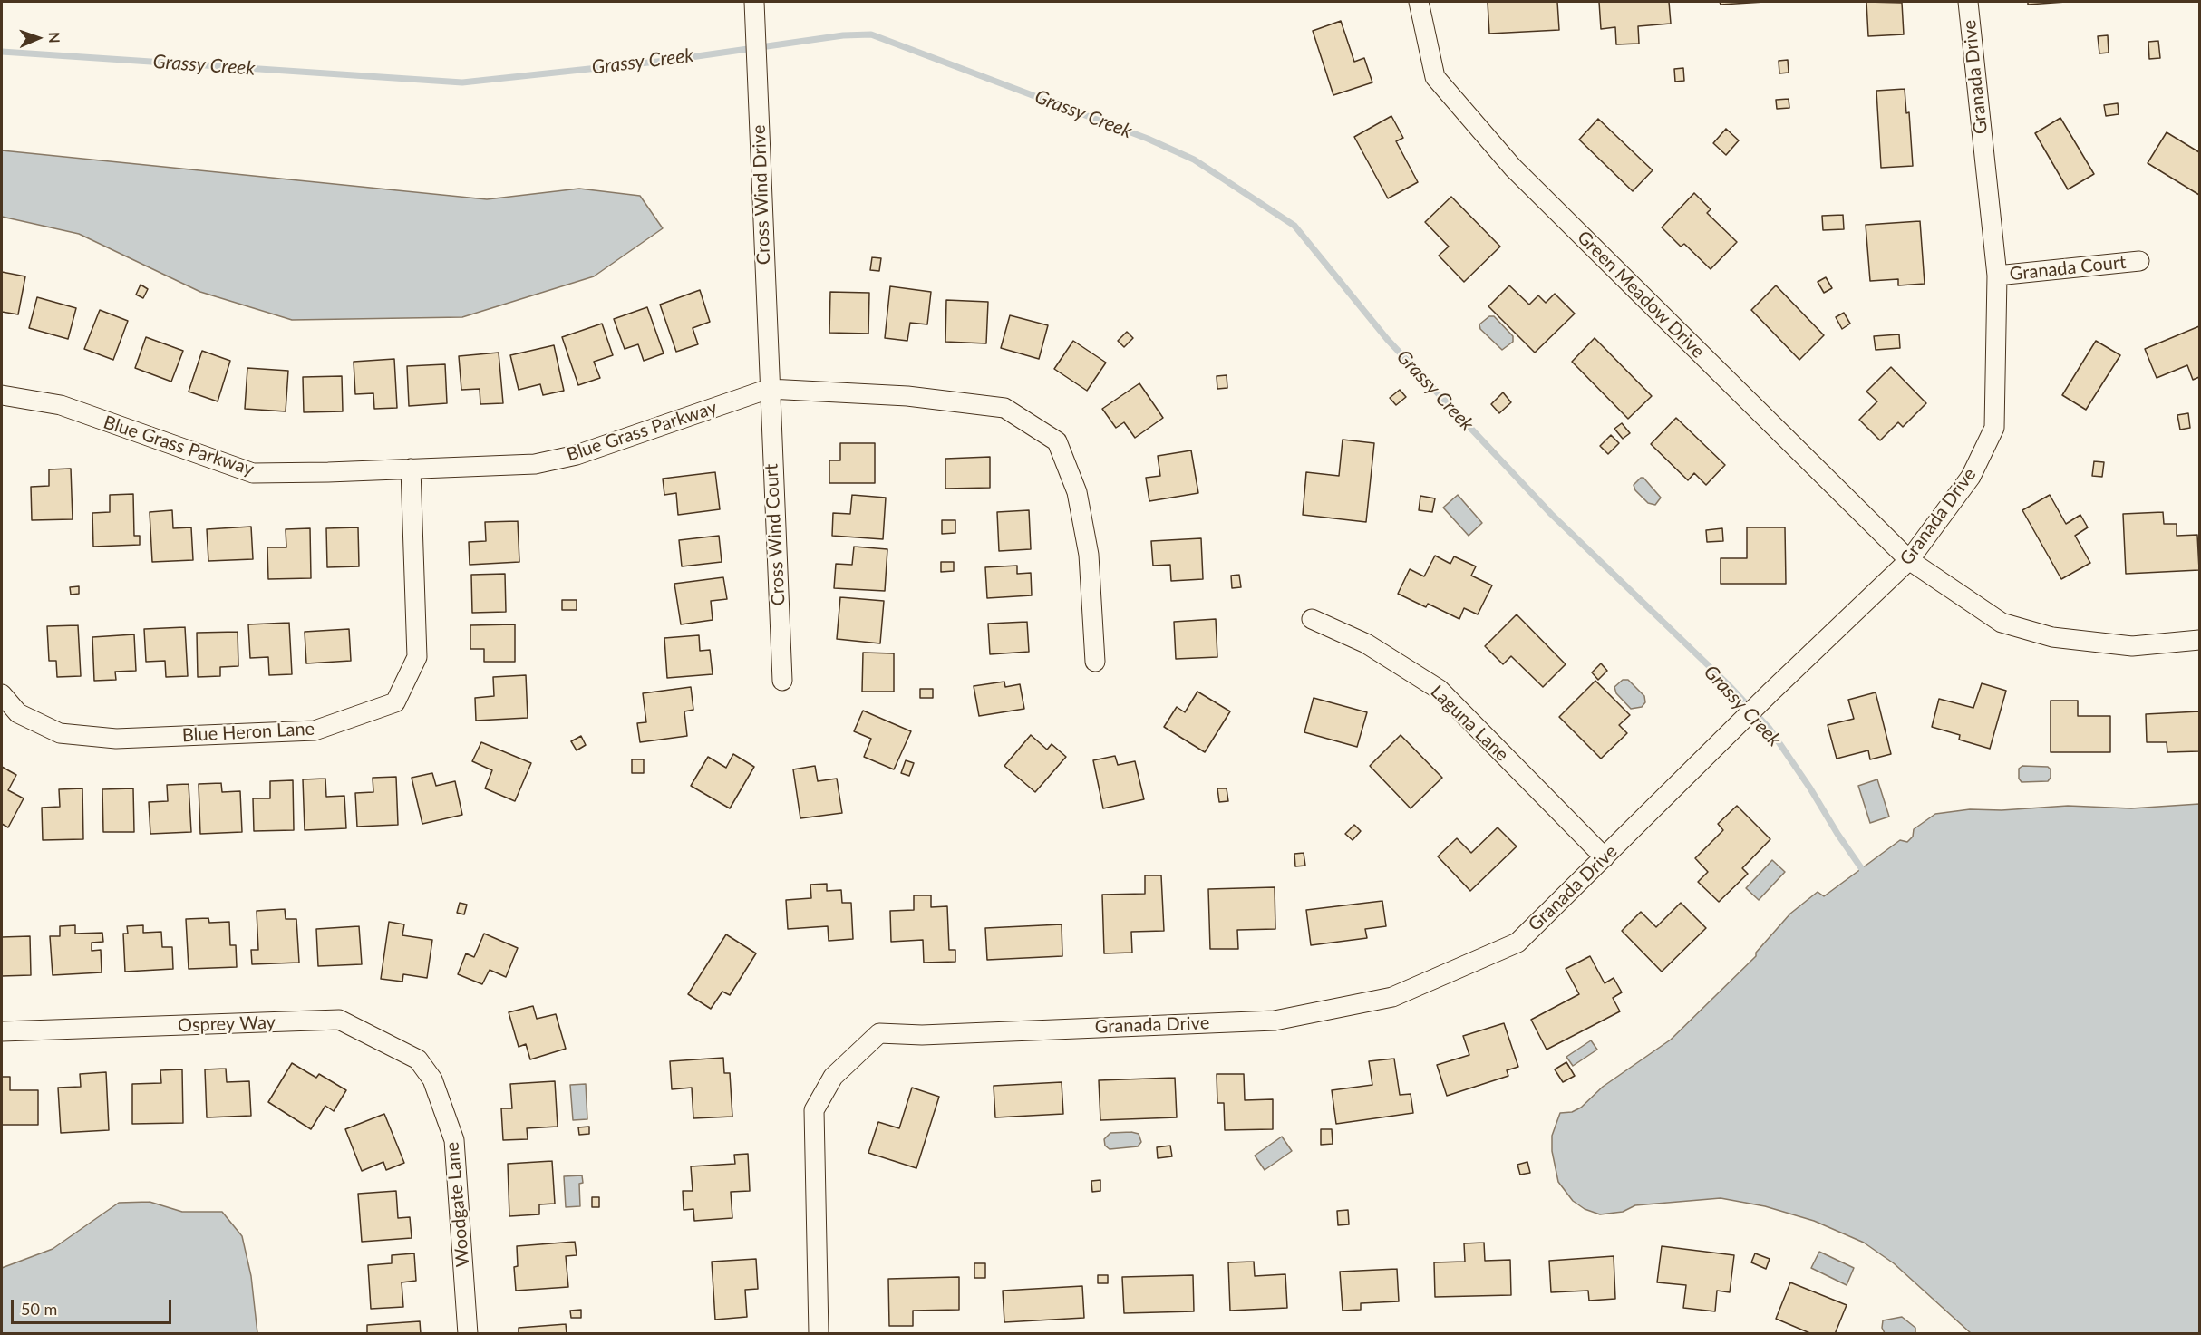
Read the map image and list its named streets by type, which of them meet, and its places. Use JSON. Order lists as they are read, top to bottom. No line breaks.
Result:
{"streets":{"street":["Granada Drive","Cross Wind Drive","Granada Court","Green Meadow Drive","Blue Grass Parkway","Cross Wind Court","Laguna Lane","Blue Heron Lane","Osprey Way","Woodgate Lane"]},"crossings":[["Granada Drive","Granada Court"],["Granada Drive","Green Meadow Drive"],["Granada Drive","Laguna Lane"],["Cross Wind Drive","Blue Grass Parkway"],["Cross Wind Drive","Cross Wind Court"],["Blue Grass Parkway","Cross Wind Court"],["Blue Grass Parkway","Blue Heron Lane"],["Osprey Way","Woodgate Lane"]],"water":["Grassy Creek"],"scale_bar":"50 m","north":"right"}
